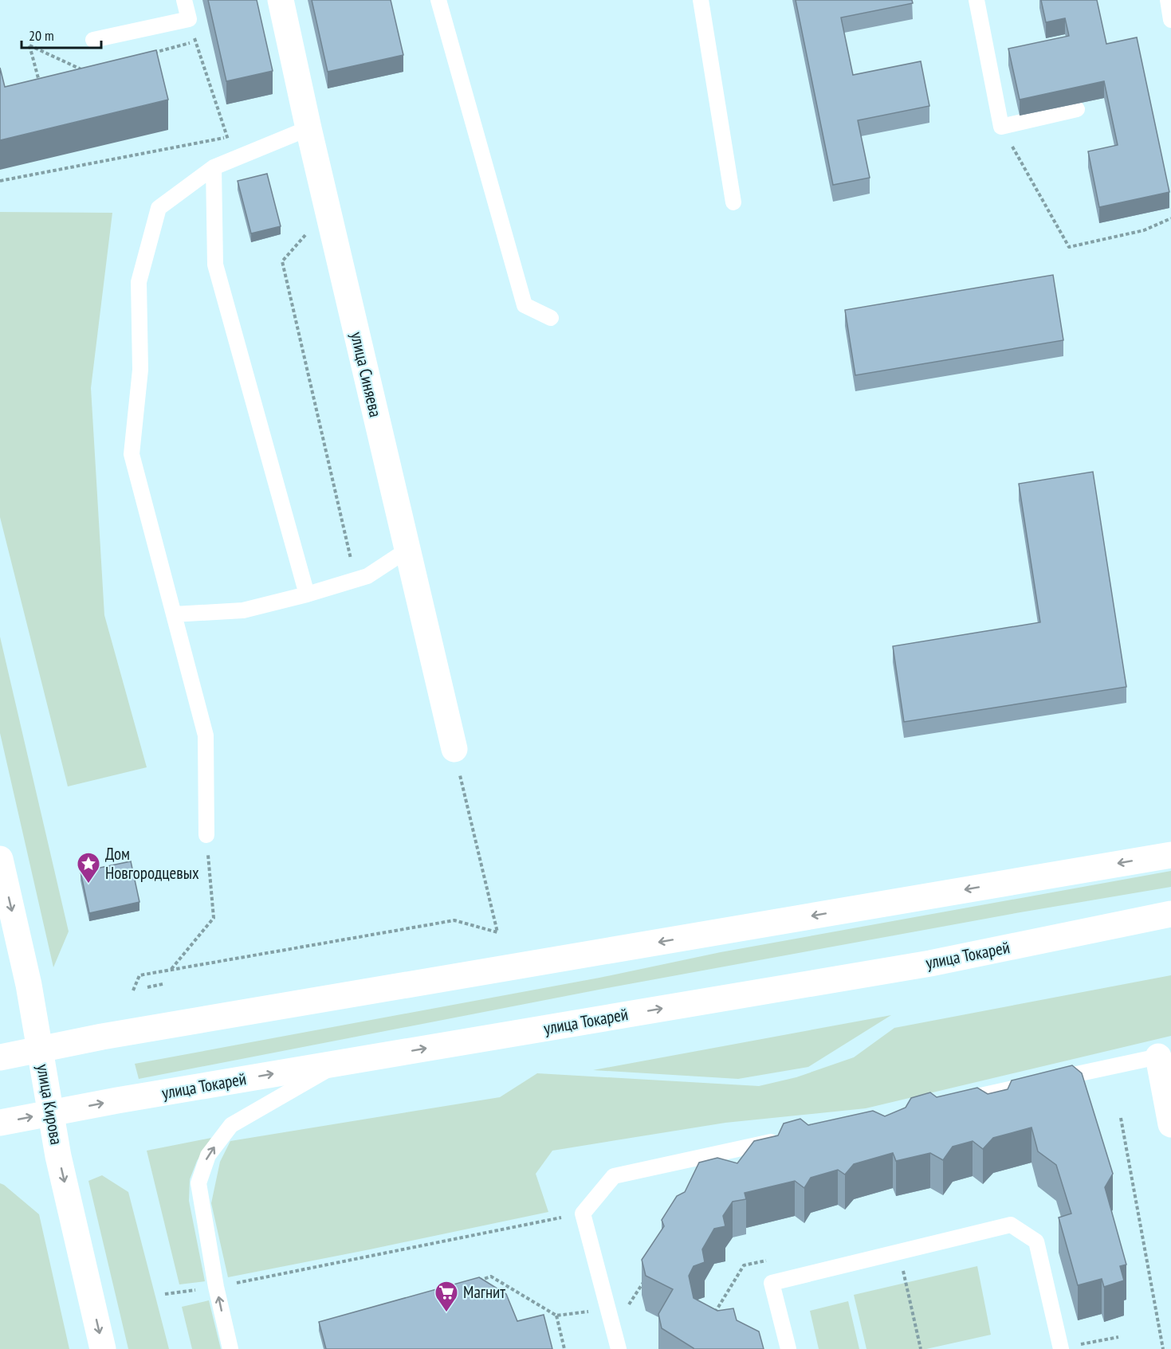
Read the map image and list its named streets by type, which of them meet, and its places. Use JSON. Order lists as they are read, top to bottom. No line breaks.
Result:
{"streets":{"main road":["улица Синяева","улица Токарей","улица Кирова"]},"crossings":[["улица Токарей","улица Кирова"]],"one_way":["улица Кирова"],"places":{"place":["Дом Новгородцевых"],"supermarket":["Магнит"]},"scale_bar":"20 m"}
